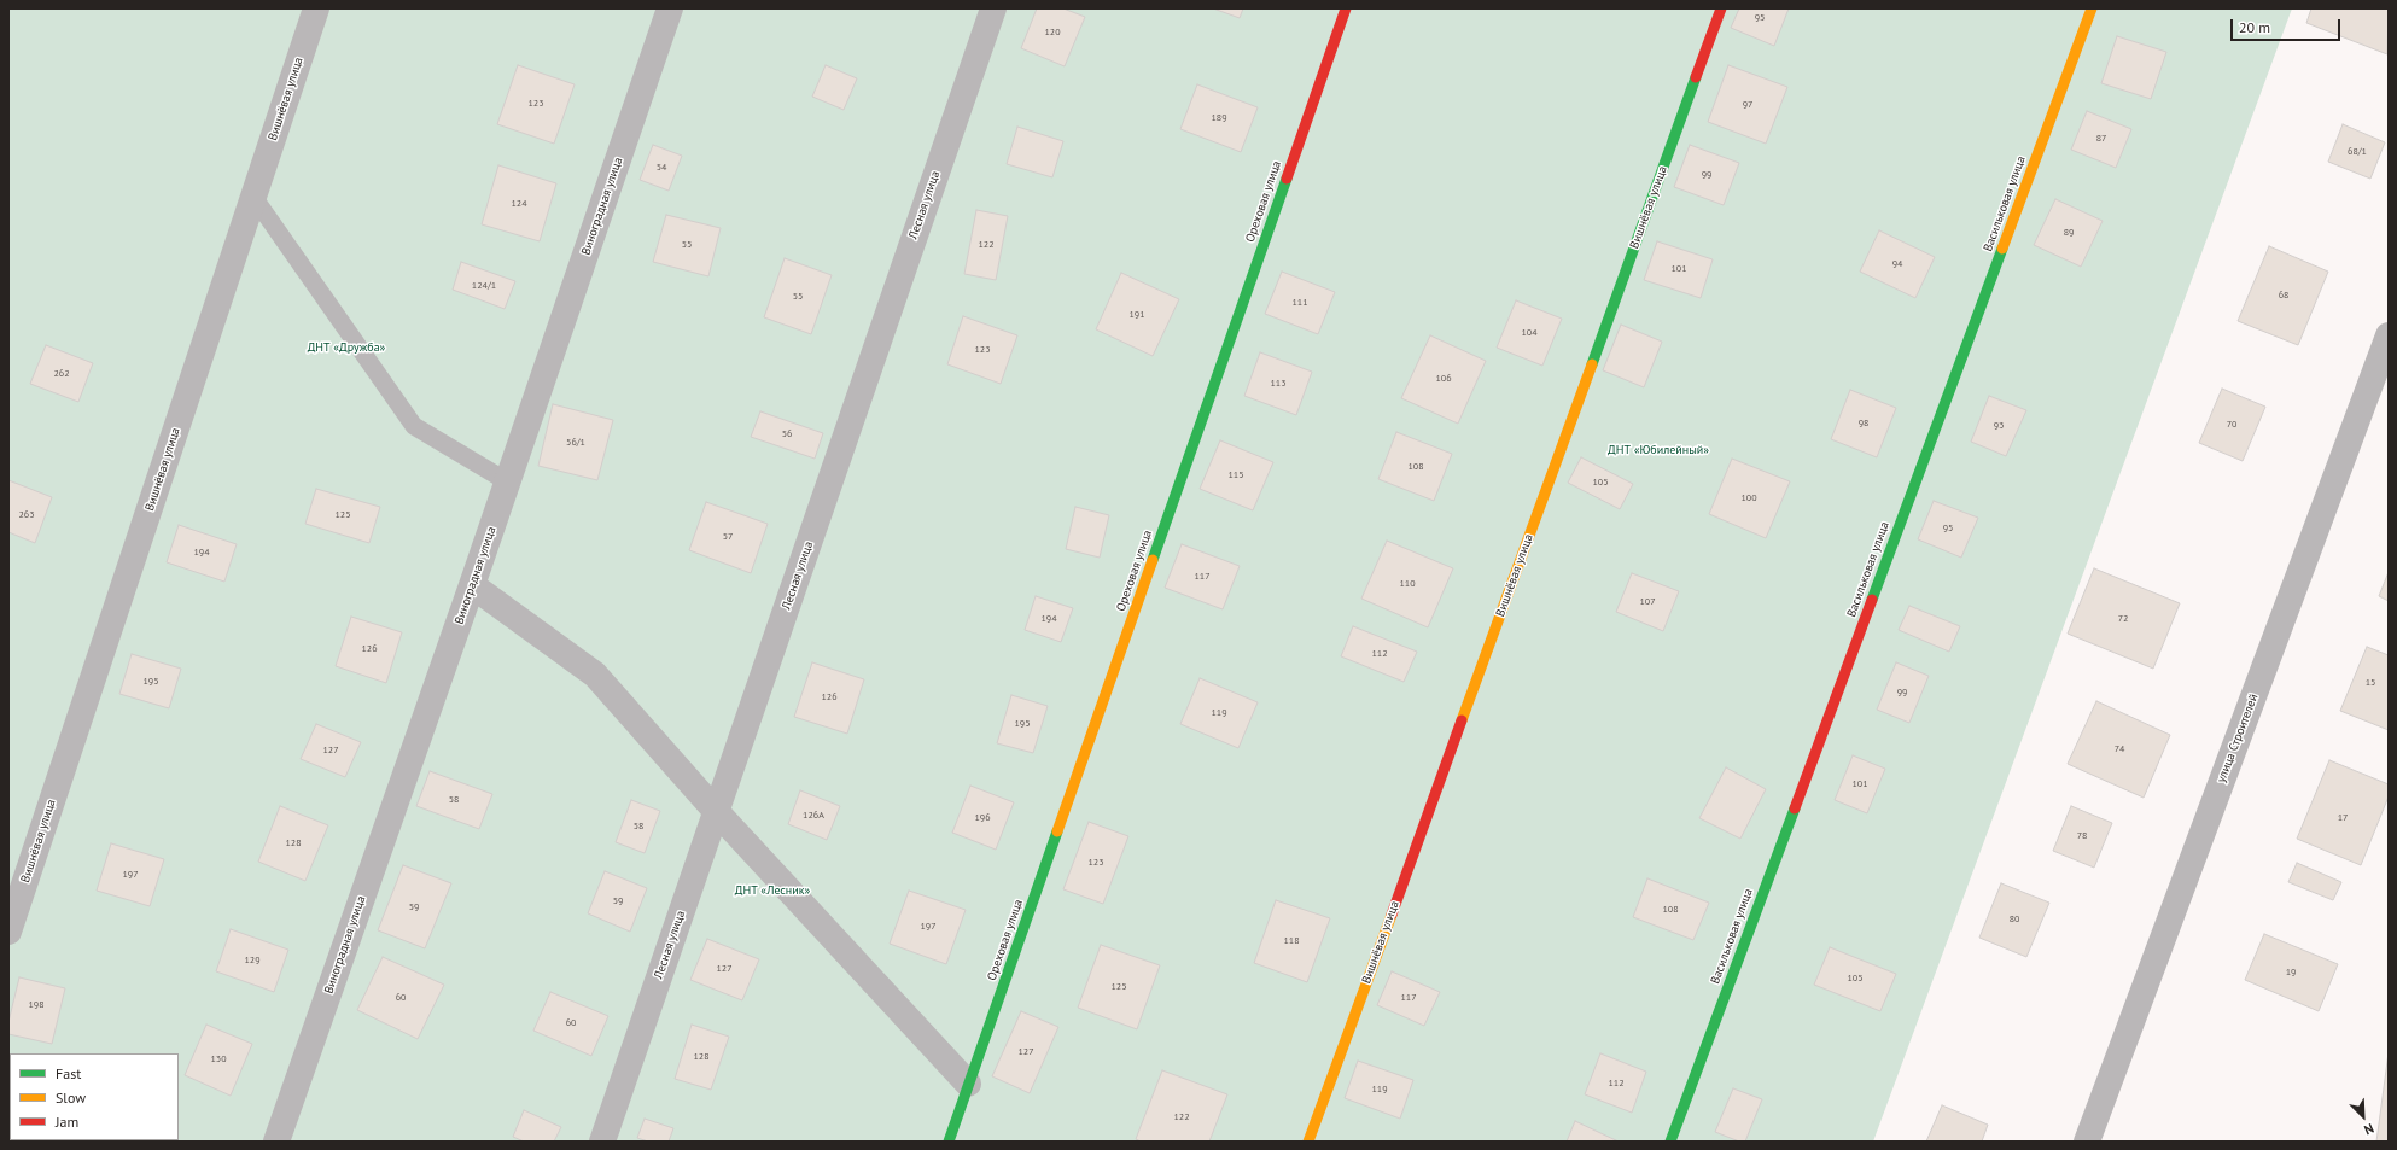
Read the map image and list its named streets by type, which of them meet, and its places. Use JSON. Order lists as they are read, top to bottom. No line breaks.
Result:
{"streets":{"street":["Вишнёвая улица","Ореховая улица","Васильковая улица","Лесная улица","Виноградная улица","улица Строителей"]},"parks":["ДНТ «Дружба»","ДНТ «Юбилейный»","ДНТ «Лесник»"],"house_numbers":["95","120","123","97","189","87","68/1","54","99","124","89","55","122","94","101","124/1","68","55","111","191","104","123","262","106","113","98","70","93","56","56/1","108","115","105","100","263","125","95","57","194","117","110","107","194","72","126","112","195","15","99","126","119","195","74","127","101","58","126А","196","17","58","78","128","123","197","59","59","108","80","197","118","129","127","19","105","125","60","117","198","60","127","128","130","112","119","122"],"legend":["Fast","Slow","Jam"],"scale_bar":"20 m","north":"bottom right"}
